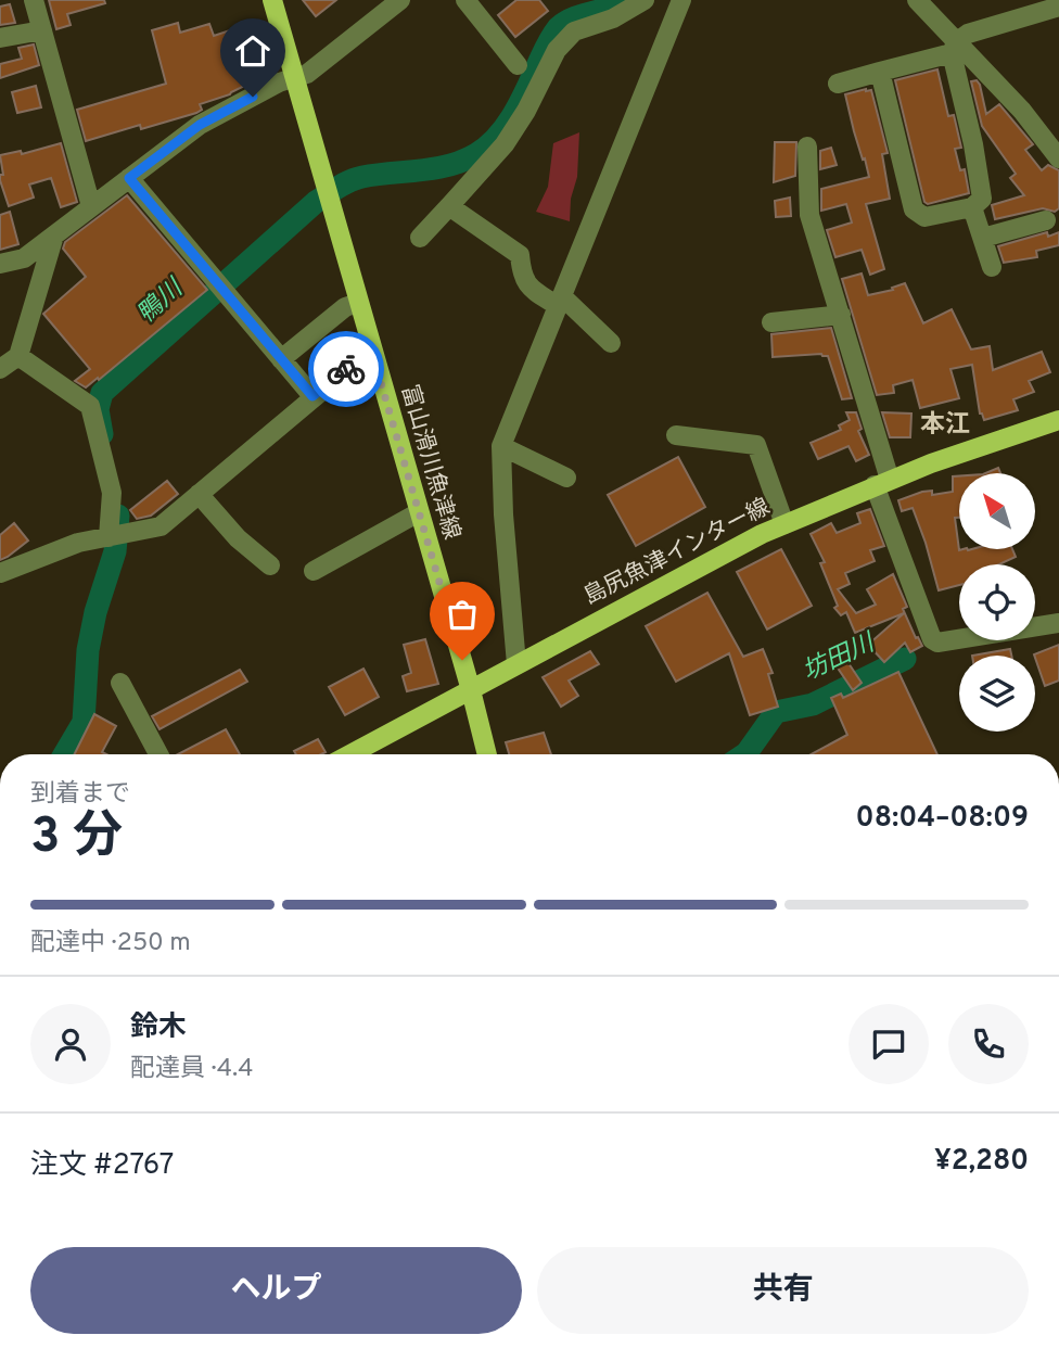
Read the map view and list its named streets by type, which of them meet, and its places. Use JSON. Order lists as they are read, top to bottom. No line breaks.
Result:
{"streets":{"main road":["富山滑川魚津線","島尻魚津インター線"]},"crossings":[["富山滑川魚津線","島尻魚津インター線"]],"districts":["本江"],"water":["鴨川","坊田川"],"north":"top left","page":{"heading":["3 分","到着まで","08:04–08:09"],"panel":["鈴木","配達員 · 4.4","注文 #2767","¥2,280"],"bar":"配達中 · 250 m","buttons":["ヘルプ","共有"]}}
